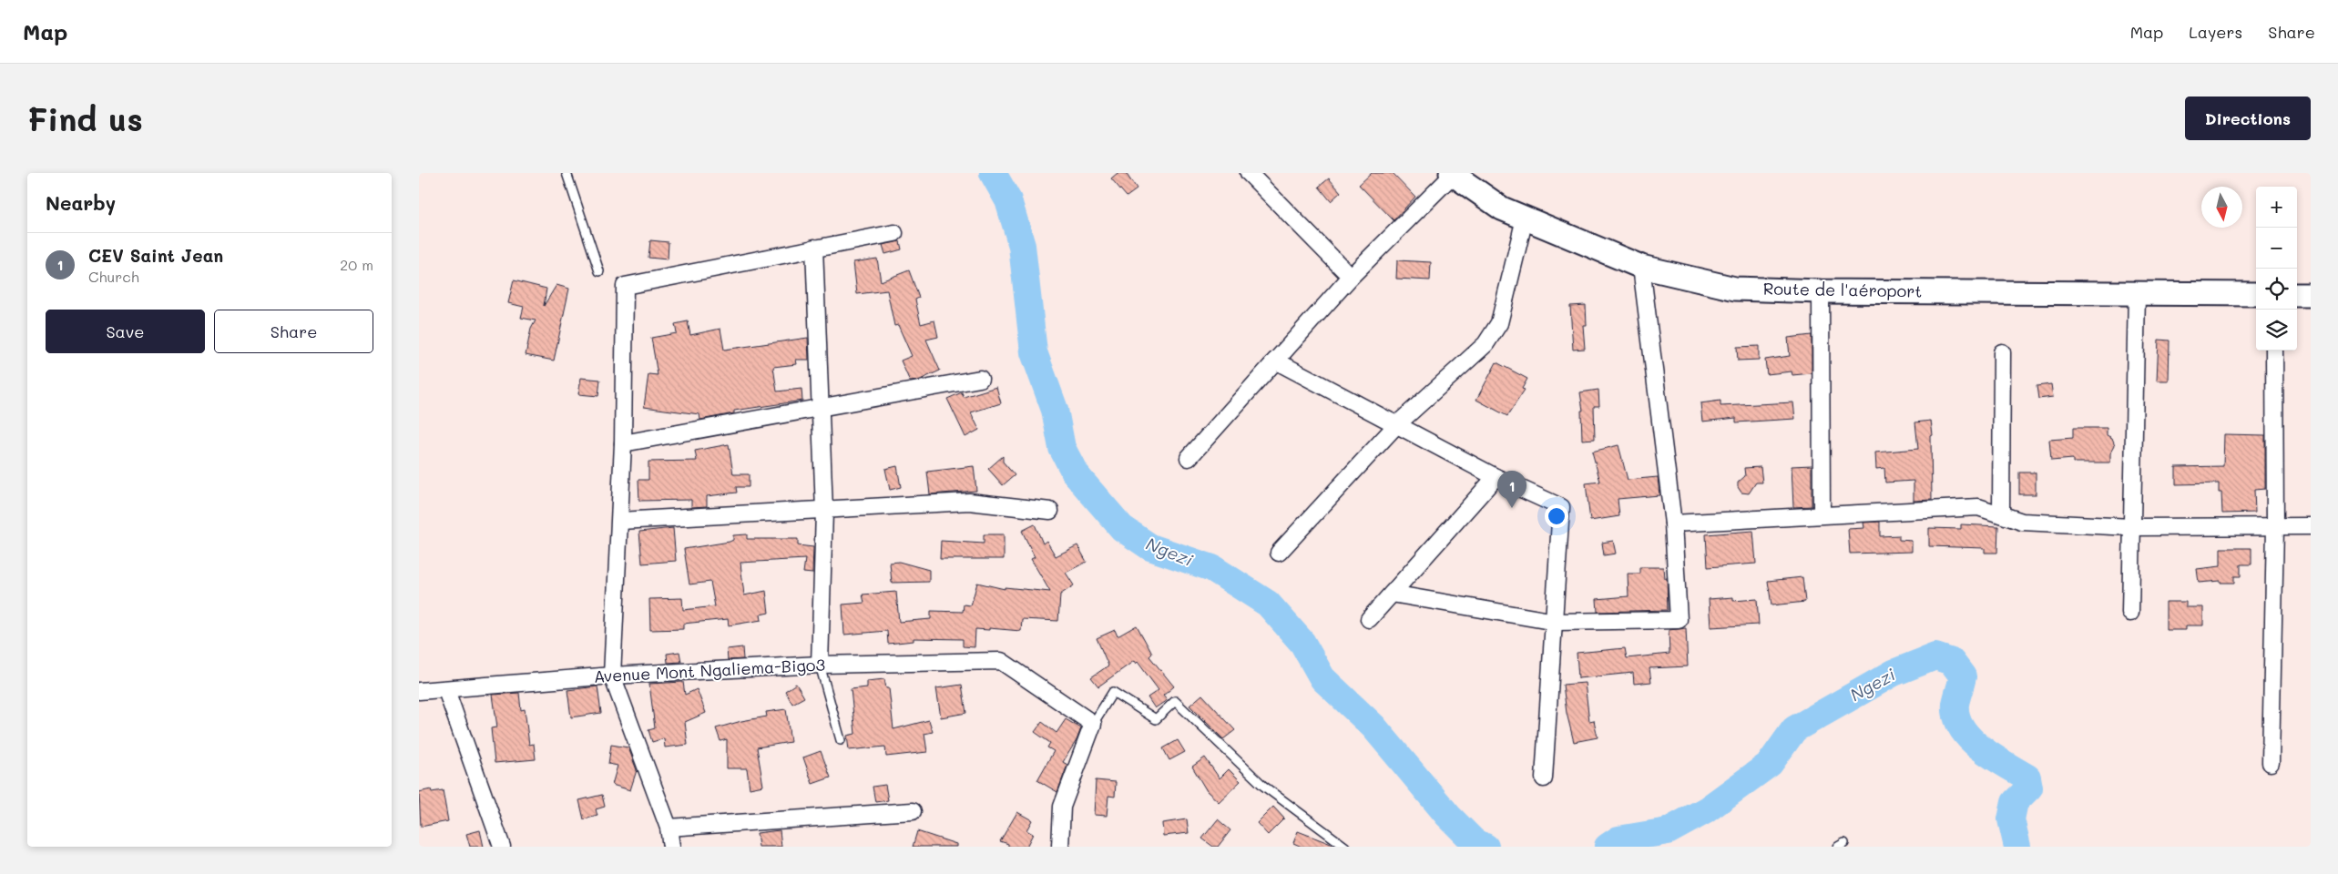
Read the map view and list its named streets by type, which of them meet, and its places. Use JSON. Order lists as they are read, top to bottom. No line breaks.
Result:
{"streets":{"street":["Route de l'aéroport","Avenue Mont Ngaliema-Bigo3"]},"water":["Ngezi"],"north":"bottom","page":{"header":"Map","nav":["Map","Layers","Share"],"buttons":["Directions",["Save","Share"]],"title":"Find us","heading":"Nearby","map_buttons":["+","−"],"list":[{"mark":"1","name":"CEV Saint Jean","note":"Church","value":"20 m"}],"pins":"1"}}
